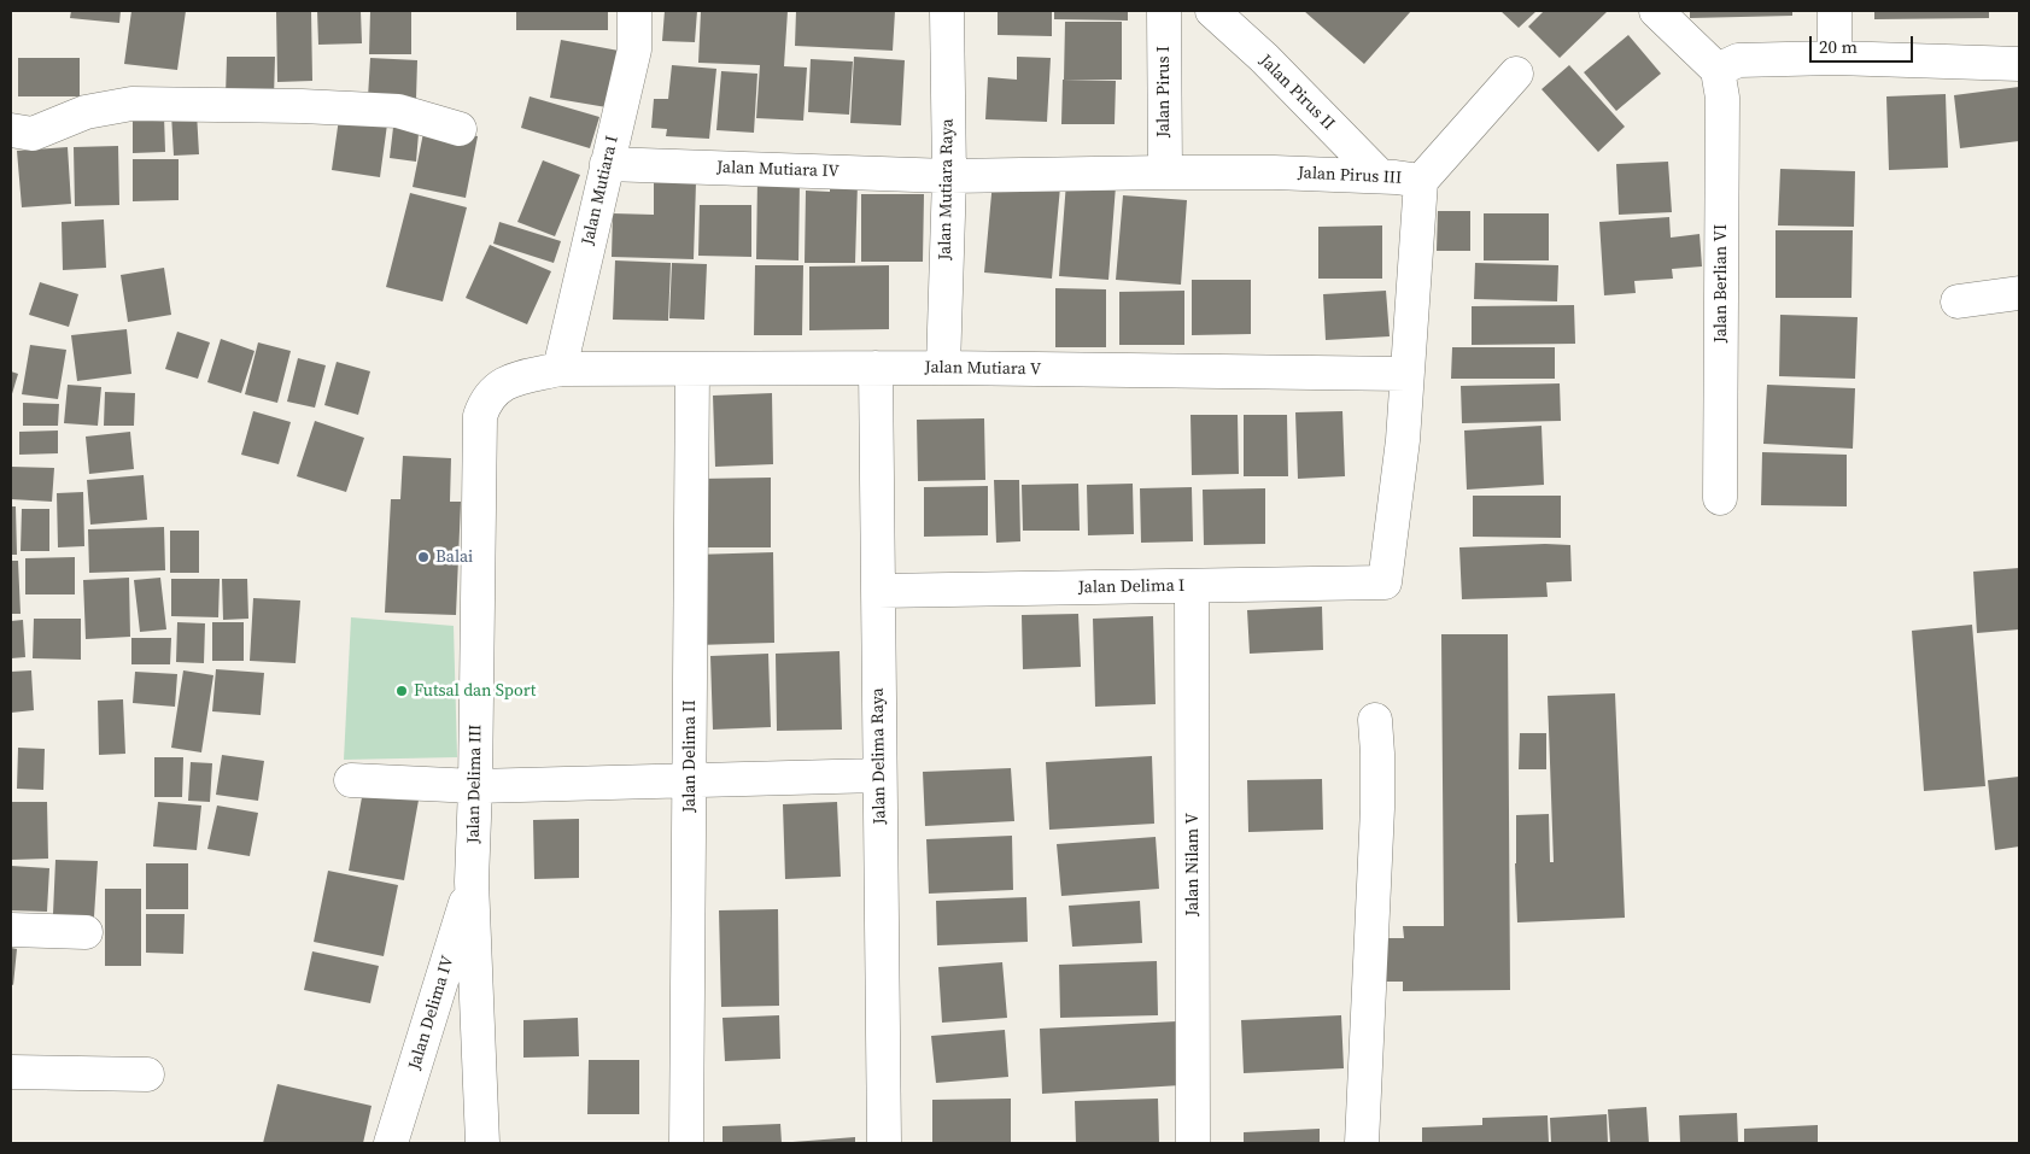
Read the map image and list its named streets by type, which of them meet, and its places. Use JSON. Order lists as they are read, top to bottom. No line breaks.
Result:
{"streets":{"street":["Jalan Pirus I","Jalan Pirus II","Jalan Mutiara IV","Jalan Pirus III","Jalan Mutiara Raya","Jalan Mutiara I","Jalan Berlian VI","Jalan Mutiara V","Jalan Delima I","Jalan Delima II","Jalan Delima Raya","Jalan Delima III","Jalan Nilam V","Jalan Delima IV"]},"crossings":[["Jalan Pirus I","Jalan Pirus III"],["Jalan Pirus II","Jalan Pirus III"],["Jalan Mutiara IV","Jalan Pirus III"],["Jalan Mutiara IV","Jalan Mutiara Raya"],["Jalan Mutiara IV","Jalan Mutiara I"],["Jalan Pirus III","Jalan Mutiara Raya"],["Jalan Pirus III","Jalan Mutiara V"],["Jalan Pirus III","Jalan Delima I"],["Jalan Mutiara Raya","Jalan Mutiara V"],["Jalan Mutiara I","Jalan Mutiara V"],["Jalan Mutiara I","Jalan Delima III"],["Jalan Mutiara V","Jalan Delima II"],["Jalan Mutiara V","Jalan Delima Raya"],["Jalan Mutiara V","Jalan Delima III"],["Jalan Delima I","Jalan Delima Raya"],["Jalan Delima I","Jalan Nilam V"],["Jalan Delima III","Jalan Delima IV"]],"places":["Balai","Futsal dan Sport"],"scale_bar":"20 m"}
